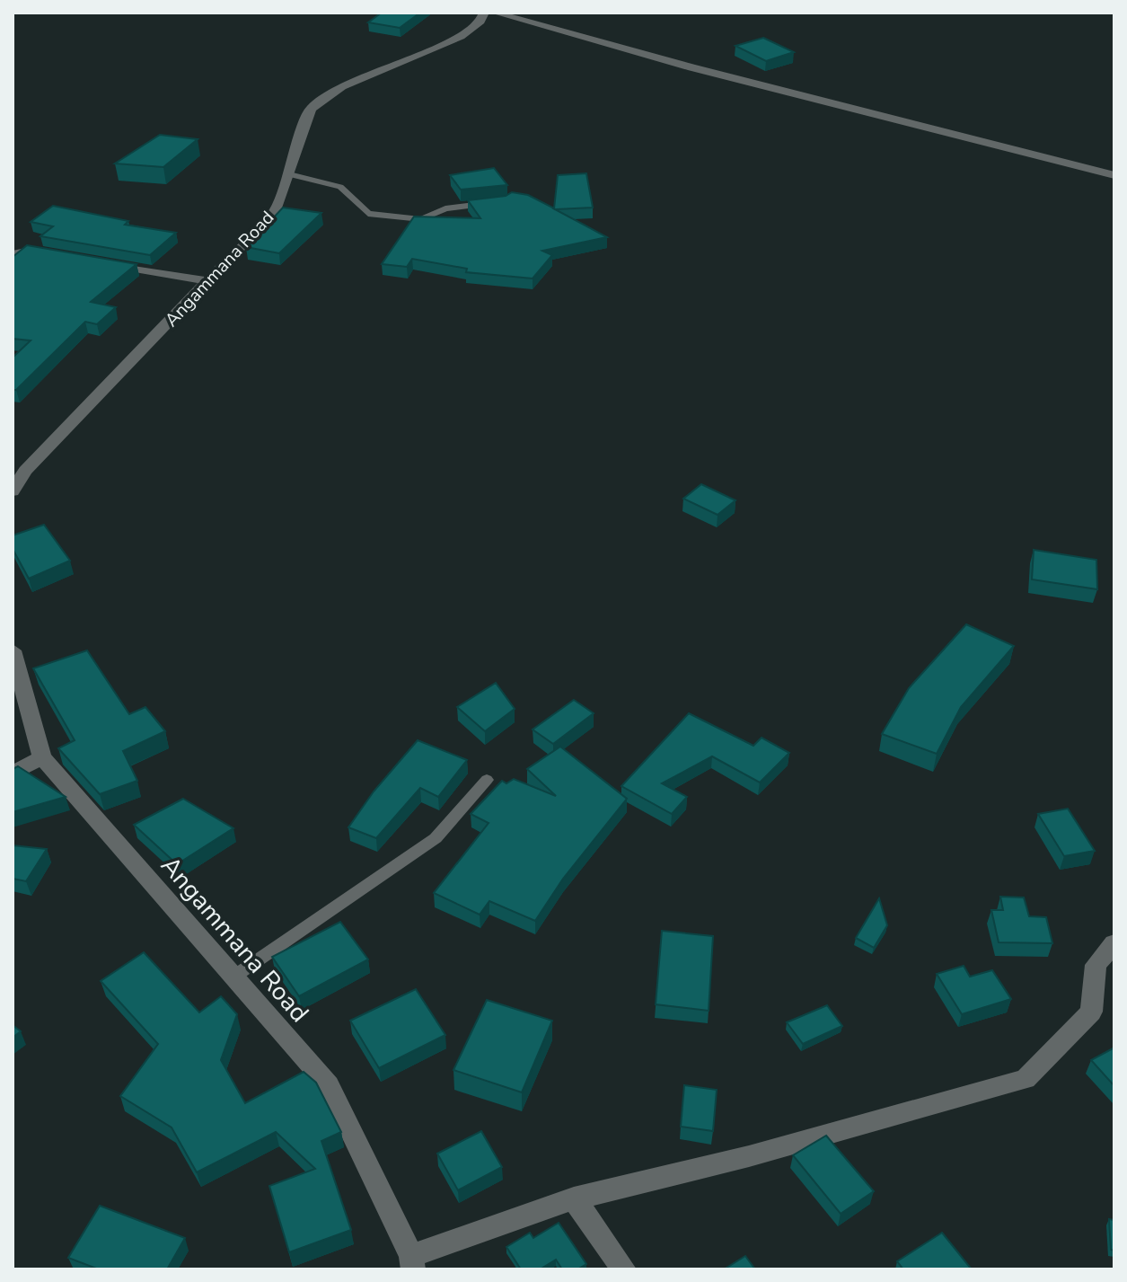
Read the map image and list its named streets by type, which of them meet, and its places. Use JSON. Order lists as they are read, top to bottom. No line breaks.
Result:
{"streets":{"street":["Angammana Road"]}}
